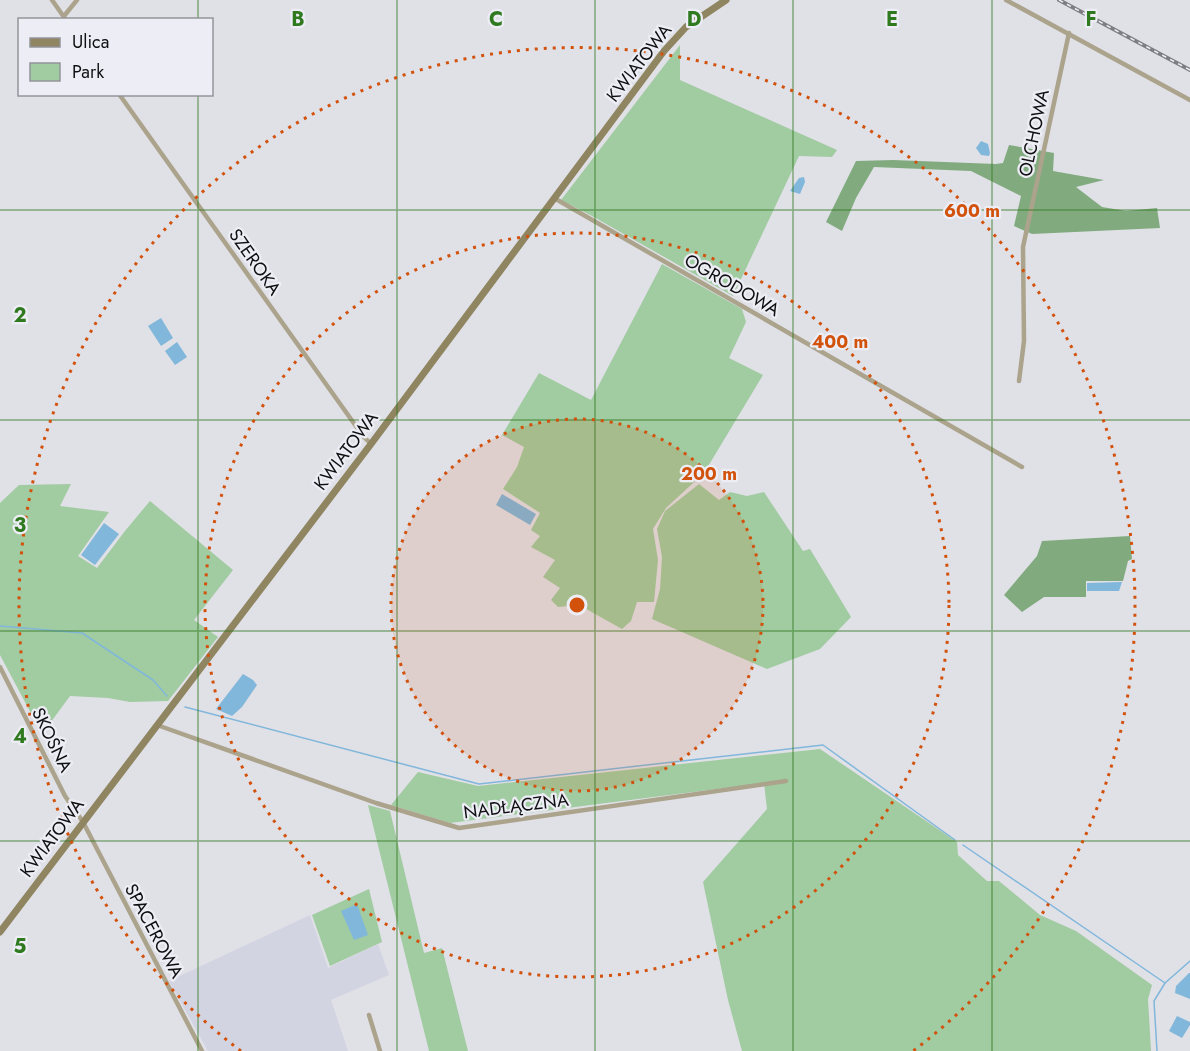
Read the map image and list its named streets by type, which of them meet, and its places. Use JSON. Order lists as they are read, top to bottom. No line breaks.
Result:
{"streets":{"street":["KWIATOWA","OLCHOWA","SZEROKA","OGRODOWA","SKOŚNA","NADŁĄCZNA","SPACEROWA"]},"crossings":[["KWIATOWA","SZEROKA"],["KWIATOWA","OGRODOWA"],["KWIATOWA","SKOŚNA"],["KWIATOWA","NADŁĄCZNA"],["KWIATOWA","SPACEROWA"],["SKOŚNA","SPACEROWA"]],"legend":["Ulica","Park"],"grid":{"columns":["B","C","D","E","F"],"rows":["2","3","4","5"]},"rings":["600 m","400 m","200 m"]}
